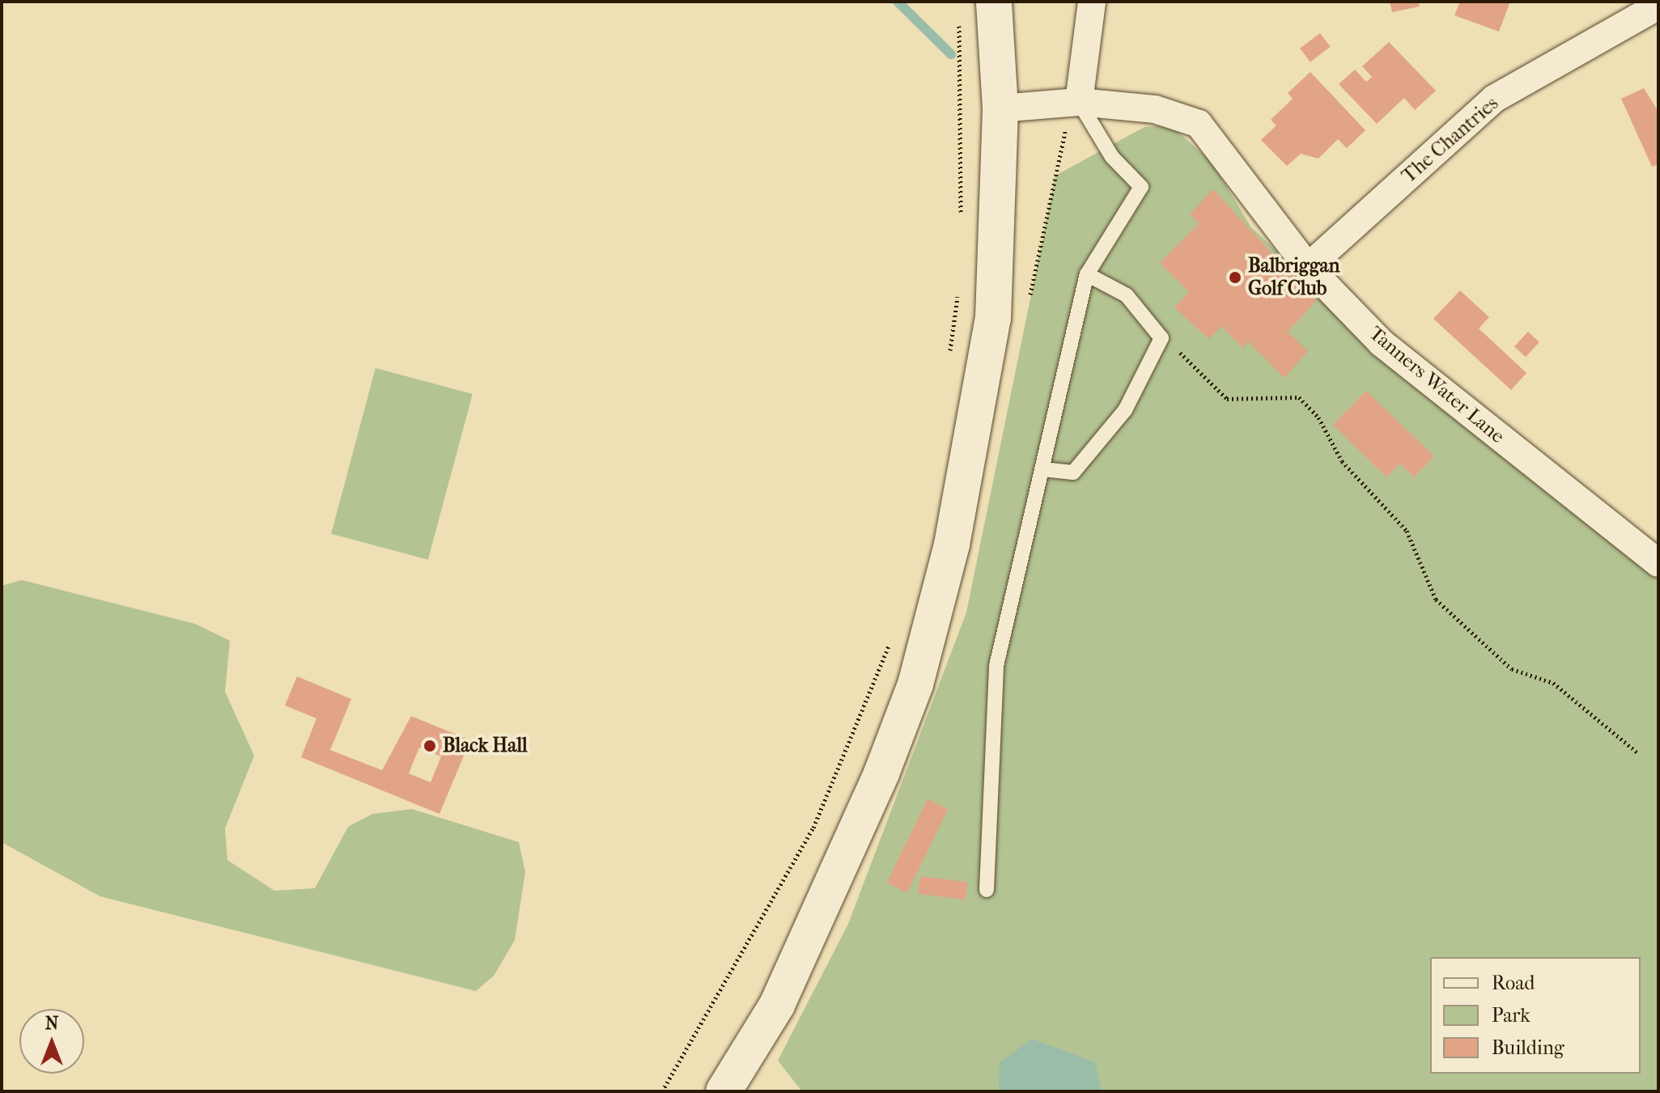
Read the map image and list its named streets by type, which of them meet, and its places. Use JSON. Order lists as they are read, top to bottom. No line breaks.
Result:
{"streets":{"street":["The Chantries","Tanners Water Lane"]},"crossings":[["The Chantries","Tanners Water Lane"]],"places":["Balbriggan Golf Club","Black Hall"],"legend":["Road","Park","Building"],"north":"top"}
